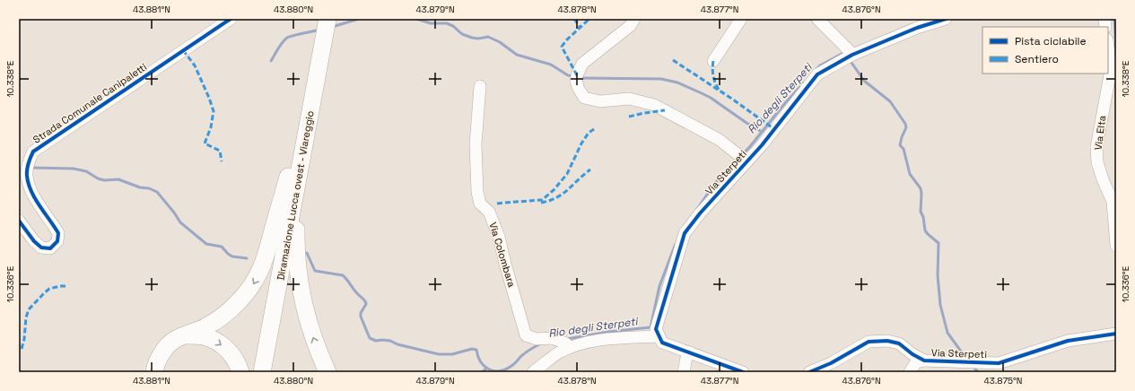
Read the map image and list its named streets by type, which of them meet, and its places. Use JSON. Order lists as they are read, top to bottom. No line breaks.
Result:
{"streets":{"highway":["Diramazione Lucca ovest - Viareggio"],"street":["Strada Comunale Canipaletti","Via Elta","Via Sterpeti","Via Colombara"]},"water":["Rio degli Sterpeti"],"legend":["Pista ciclabile","Sentiero"],"coordinates":["43.881°N","43.880°N","43.879°N","43.878°N","43.877°N","43.876°N","10.338°E","10.336°E","43.875°N"]}
